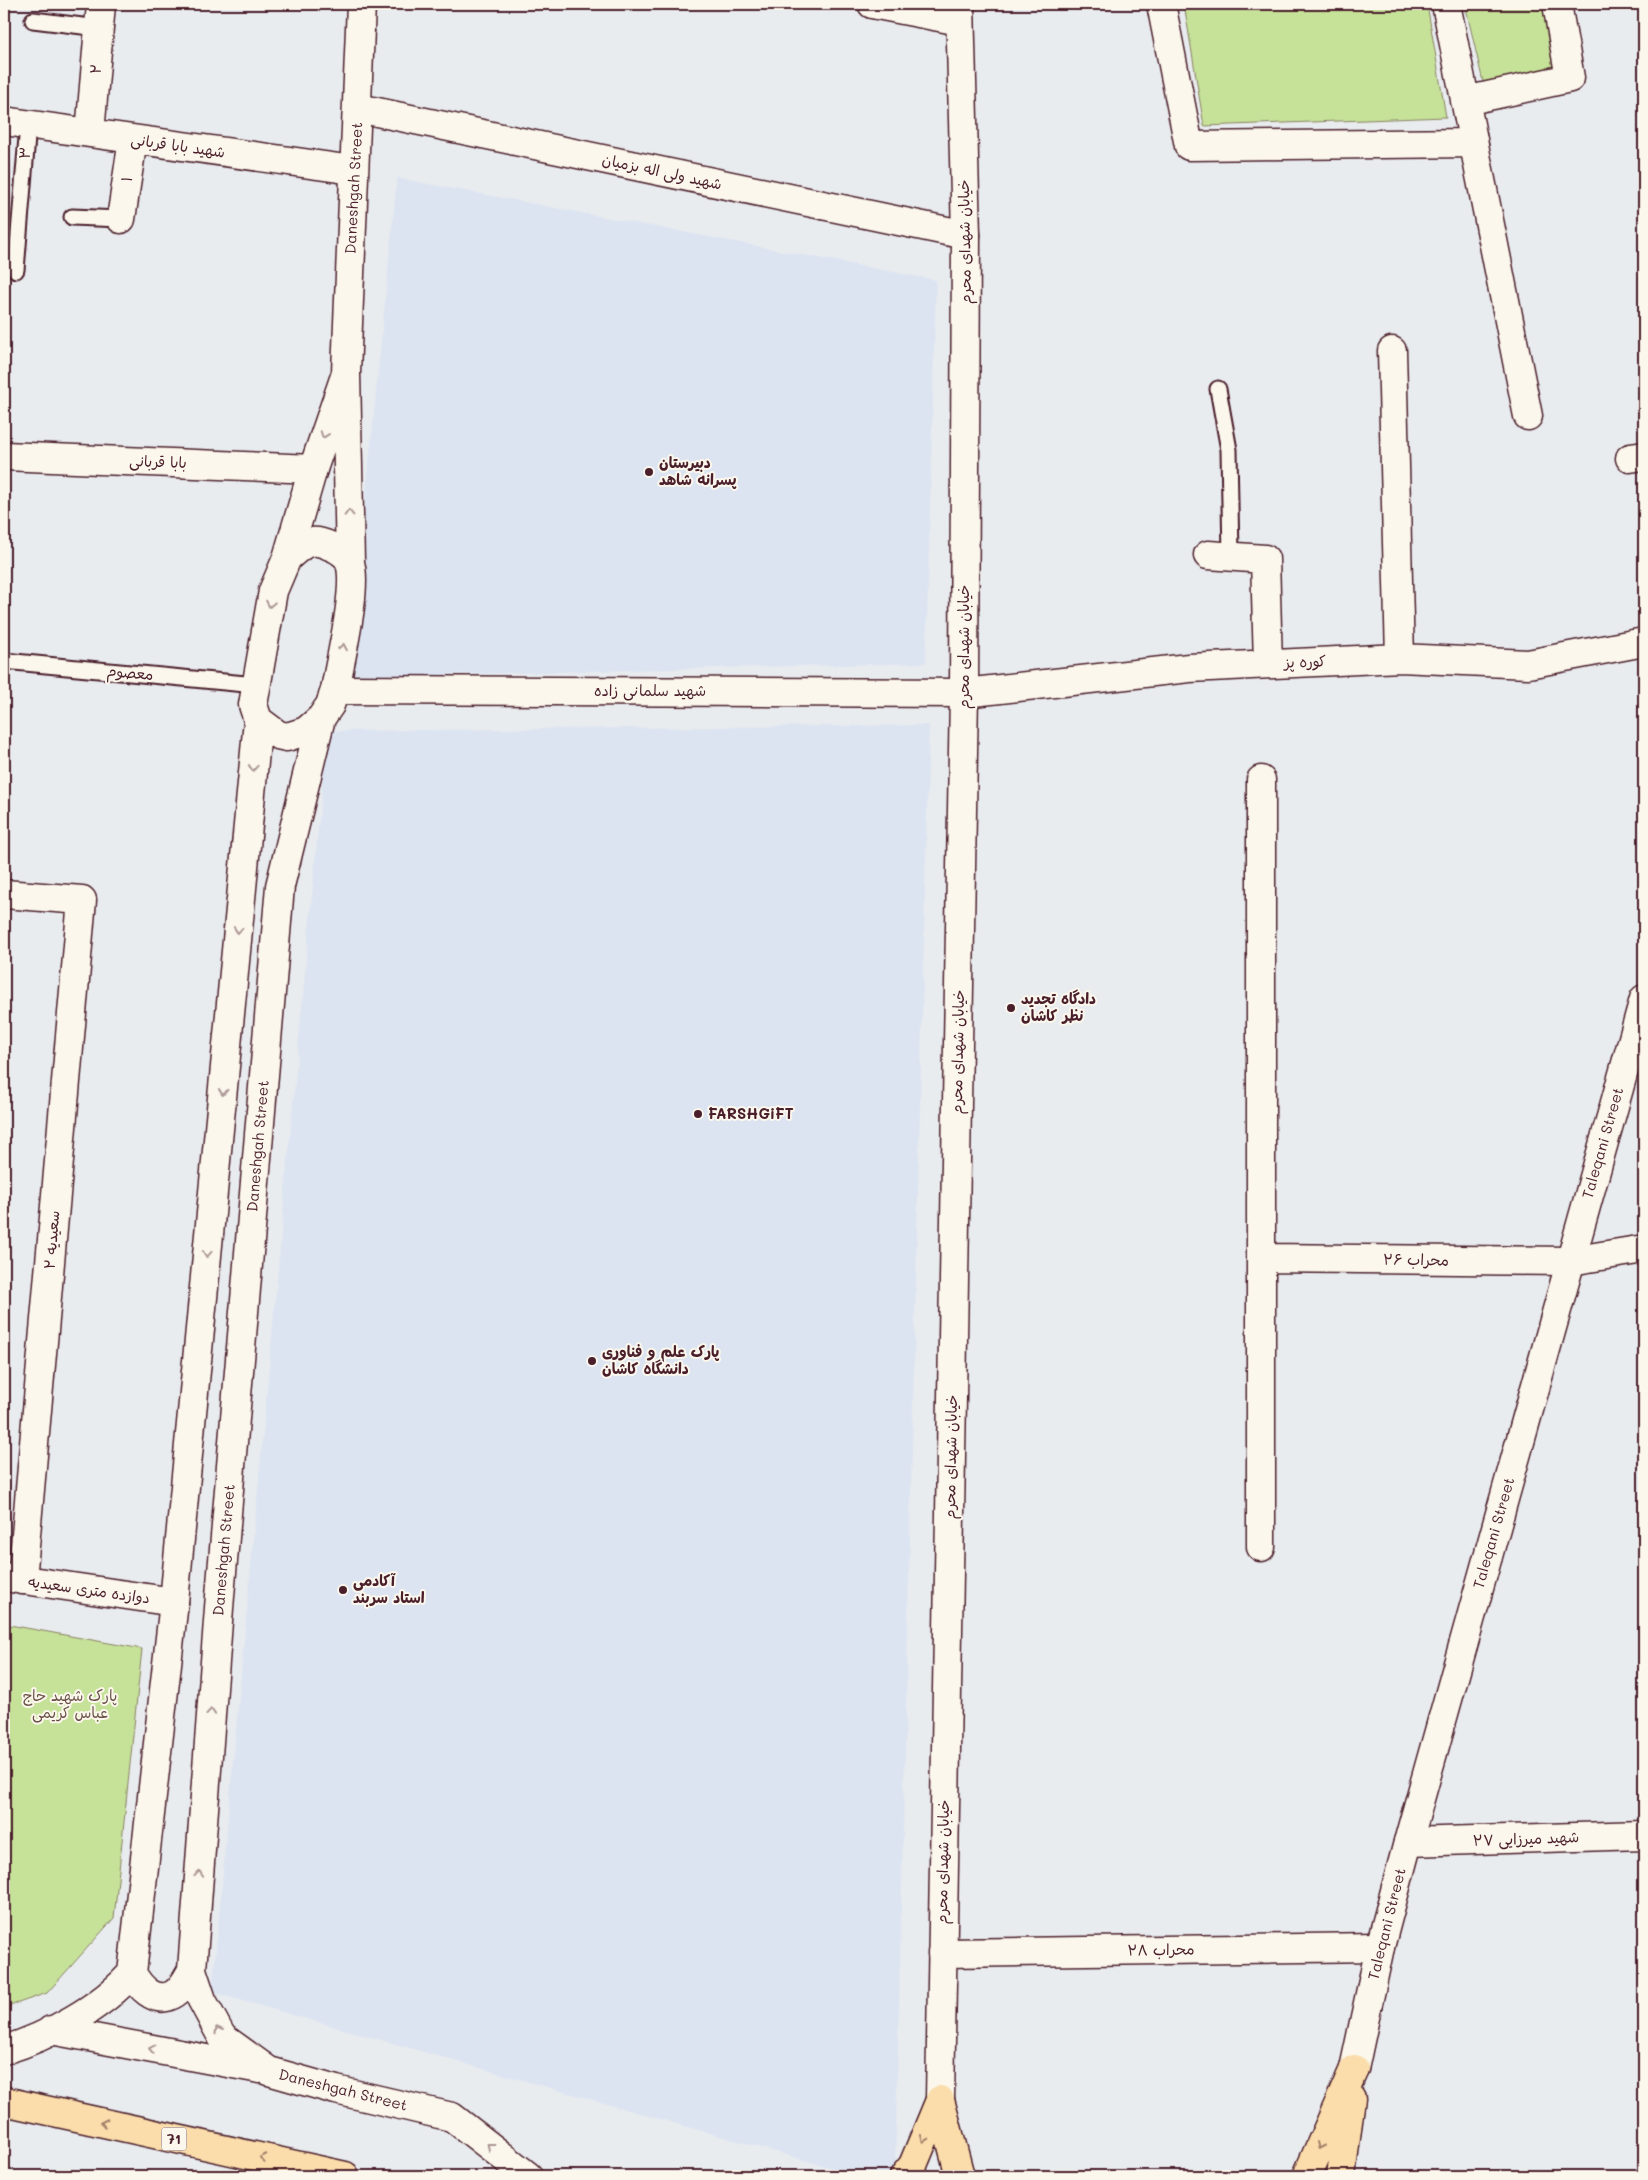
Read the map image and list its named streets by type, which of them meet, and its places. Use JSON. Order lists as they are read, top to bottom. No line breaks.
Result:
{"streets":{"highway":["71"],"street":["۲","شهید بابا قربانی","شهید ولی اله بزمیان","۱","Daneshgah Street","خیابان شهدای محرم","بابا قربانی","کوره پز","شهید سلمانی زاده","Taleqani Street","سعیدیه ۲","محراب ۲۶","دوازده متری سعیدیه","شهید میرزایی ۲۷","محراب ۲۸"],"lane":["۳","معصوم"]},"crossings":[["۲","شهید بابا قربانی"],["شهید بابا قربانی","۳"],["شهید بابا قربانی","۱"],["شهید بابا قربانی","Daneshgah Street"],["شهید ولی اله بزمیان","Daneshgah Street"],["شهید ولی اله بزمیان","خیابان شهدای محرم"],["Daneshgah Street","بابا قربانی"],["Daneshgah Street","معصوم"],["Daneshgah Street","شهید سلمانی زاده"],["Daneshgah Street","دوازده متری سعیدیه"],["خیابان شهدای محرم","کوره پز"],["خیابان شهدای محرم","شهید سلمانی زاده"],["خیابان شهدای محرم","محراب ۲۸"],["کوره پز","شهید سلمانی زاده"],["Taleqani Street","محراب ۲۶"],["Taleqani Street","شهید میرزایی ۲۷"],["Taleqani Street","محراب ۲۸"],["سعیدیه ۲","دوازده متری سعیدیه"]],"parks":["پارک شهید حاج عباس کریمی"],"places":["دبیرستان پسرانه شاهد","دادگاه تجدید نظر کاشان","FARSHGiFT","پارک علم و فناوری دانشگاه کاشان","آکادمی استاد سربند"]}
